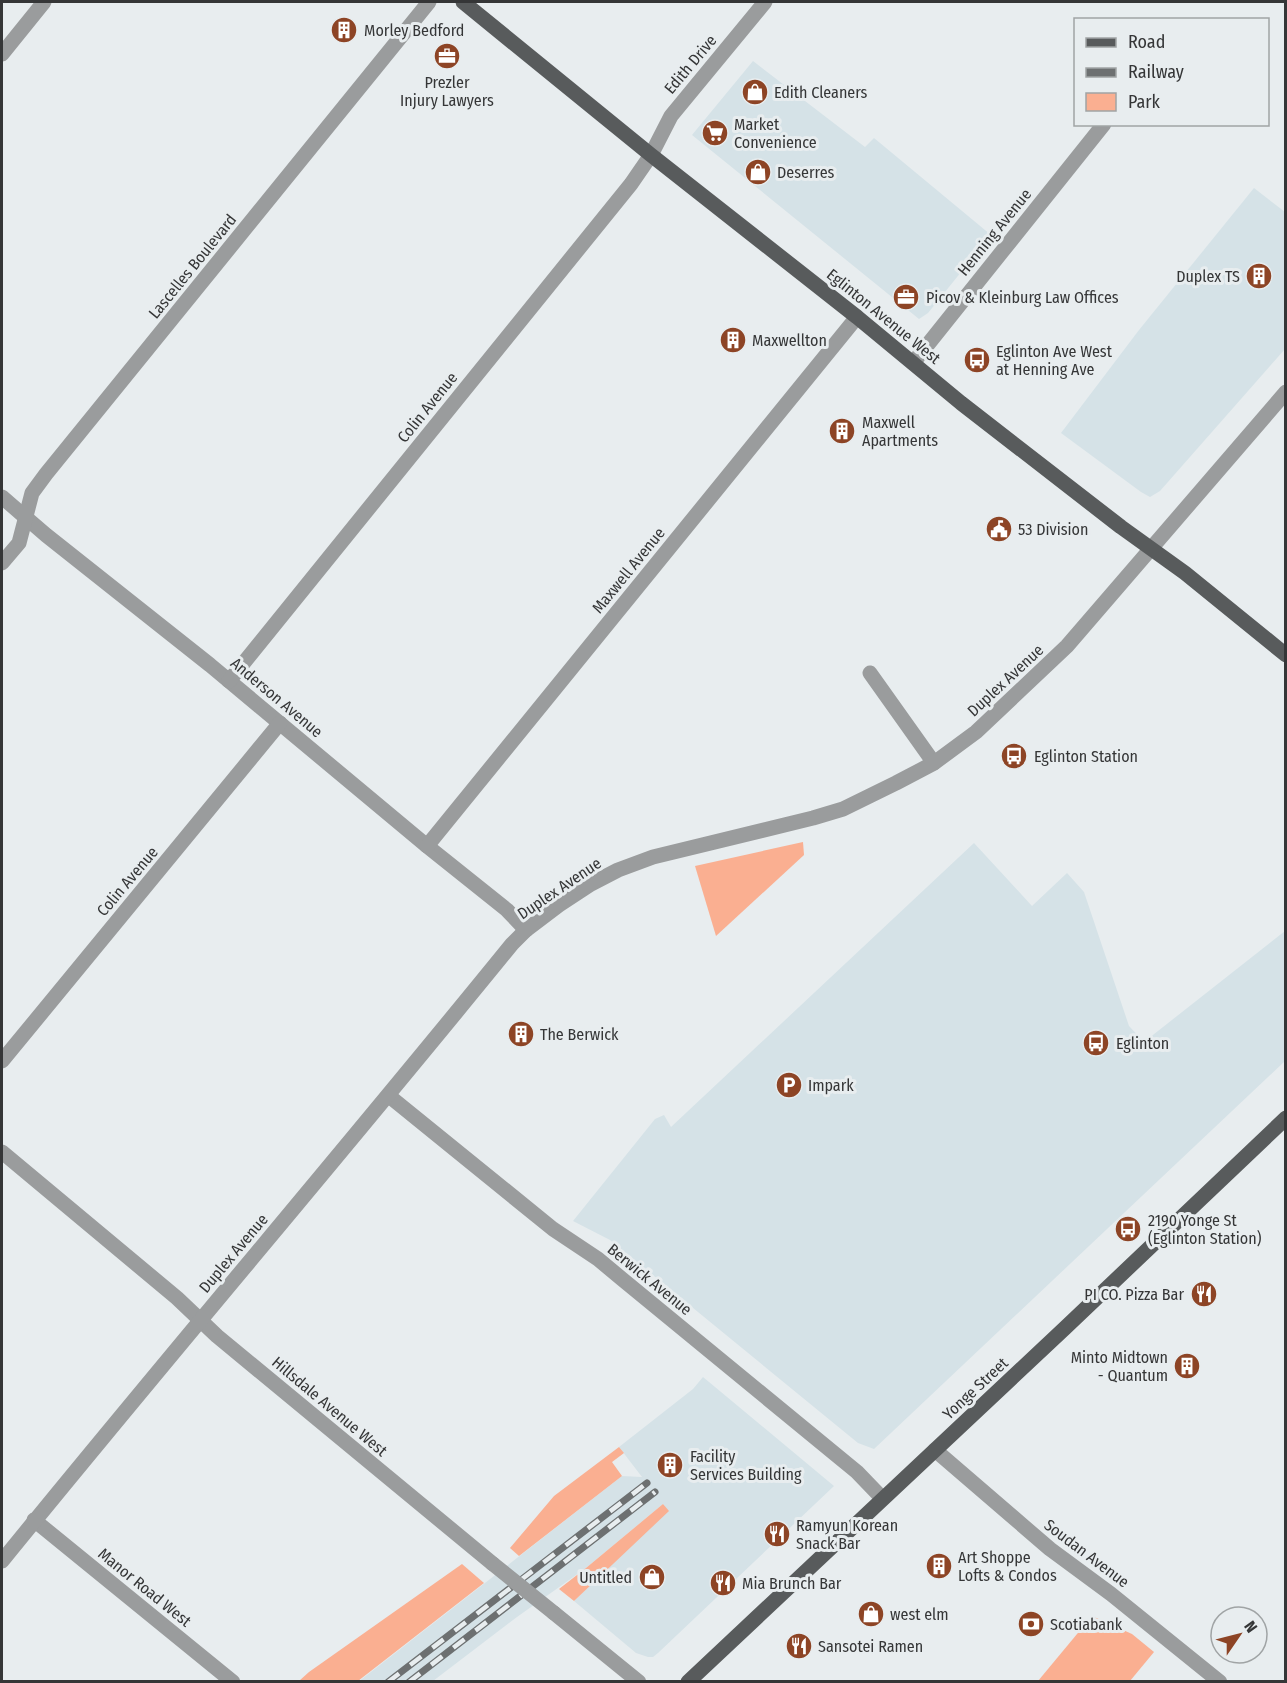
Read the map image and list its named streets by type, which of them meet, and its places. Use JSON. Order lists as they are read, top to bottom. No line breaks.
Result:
{"streets":{"main road":["Eglinton Avenue West","Yonge Street"],"street":["Edith Drive","Henning Avenue","Lascelles Boulevard","Colin Avenue","Maxwell Avenue","Duplex Avenue","Anderson Avenue","Berwick Avenue","Hillsdale Avenue West","Soudan Avenue","Manor Road West"]},"crossings":[["Edith Drive","Eglinton Avenue West"],["Edith Drive","Colin Avenue"],["Henning Avenue","Eglinton Avenue West"],["Lascelles Boulevard","Anderson Avenue"],["Eglinton Avenue West","Colin Avenue"],["Eglinton Avenue West","Maxwell Avenue"],["Eglinton Avenue West","Duplex Avenue"],["Colin Avenue","Anderson Avenue"],["Maxwell Avenue","Anderson Avenue"],["Duplex Avenue","Anderson Avenue"],["Duplex Avenue","Berwick Avenue"],["Duplex Avenue","Hillsdale Avenue West"],["Duplex Avenue","Manor Road West"],["Berwick Avenue","Yonge Street"],["Yonge Street","Soudan Avenue"]],"places":{"building":["Morley Bedford","Duplex TS","Maxwellton","Maxwell Apartments","The Berwick","Minto Midtown - Quantum","Facility Services Building","Art Shoppe Lofts & Condos"],"office":["Prezler Injury Lawyers","Picov & Kleinburg Law Offices"],"shop":["Edith Cleaners","Deserres","Untitled","west elm"],"supermarket":["Market Convenience"],"bus stop":["Eglinton Ave West at Henning Ave","Eglinton Station","Eglinton","2190 Yonge St (Eglinton Station)"],"public building":["53 Division"],"parking":["Impark"],"restaurant":["PI CO. Pizza Bar","Ramyun Korean Snack Bar","Mia Brunch Bar","Sansotei Ramen"],"bank":["Scotiabank"]},"legend":["Road","Railway","Park"],"north":"top right"}
